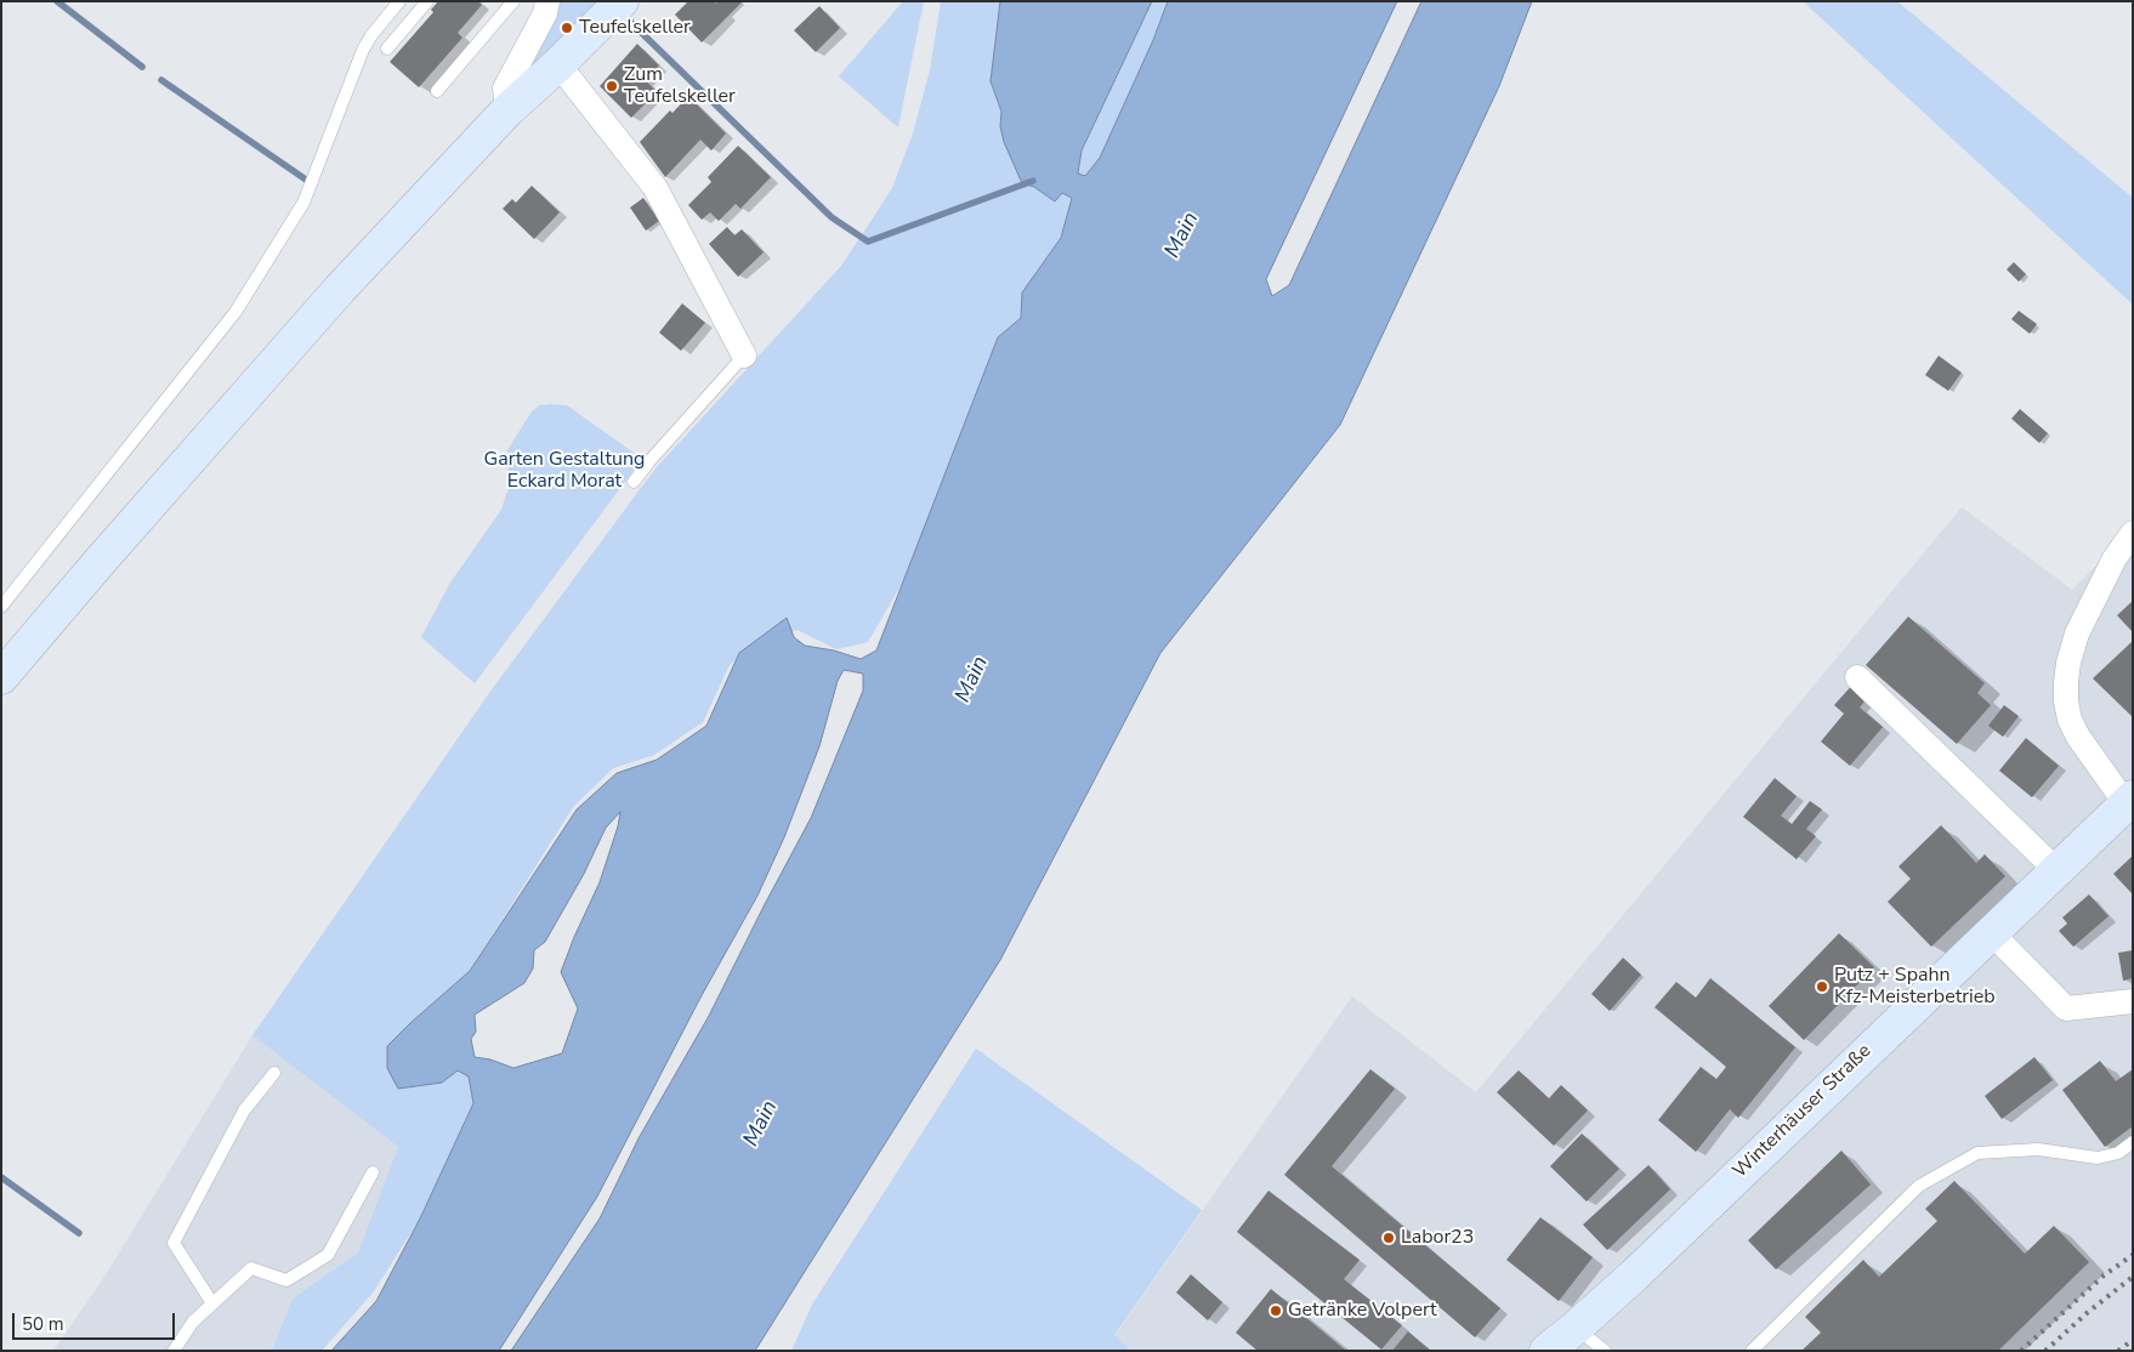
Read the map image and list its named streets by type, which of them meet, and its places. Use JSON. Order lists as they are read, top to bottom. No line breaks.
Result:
{"streets":{"main road":["Winterhäuser Straße"]},"water":["Main"],"parks":["Garten Gestaltung Eckard Morat"],"places":["Teufelskeller","Zum Teufelskeller","Putz + Spahn Kfz-Meisterbetrieb","Labor23","Getränke Volpert"],"scale_bar":"50 m"}
